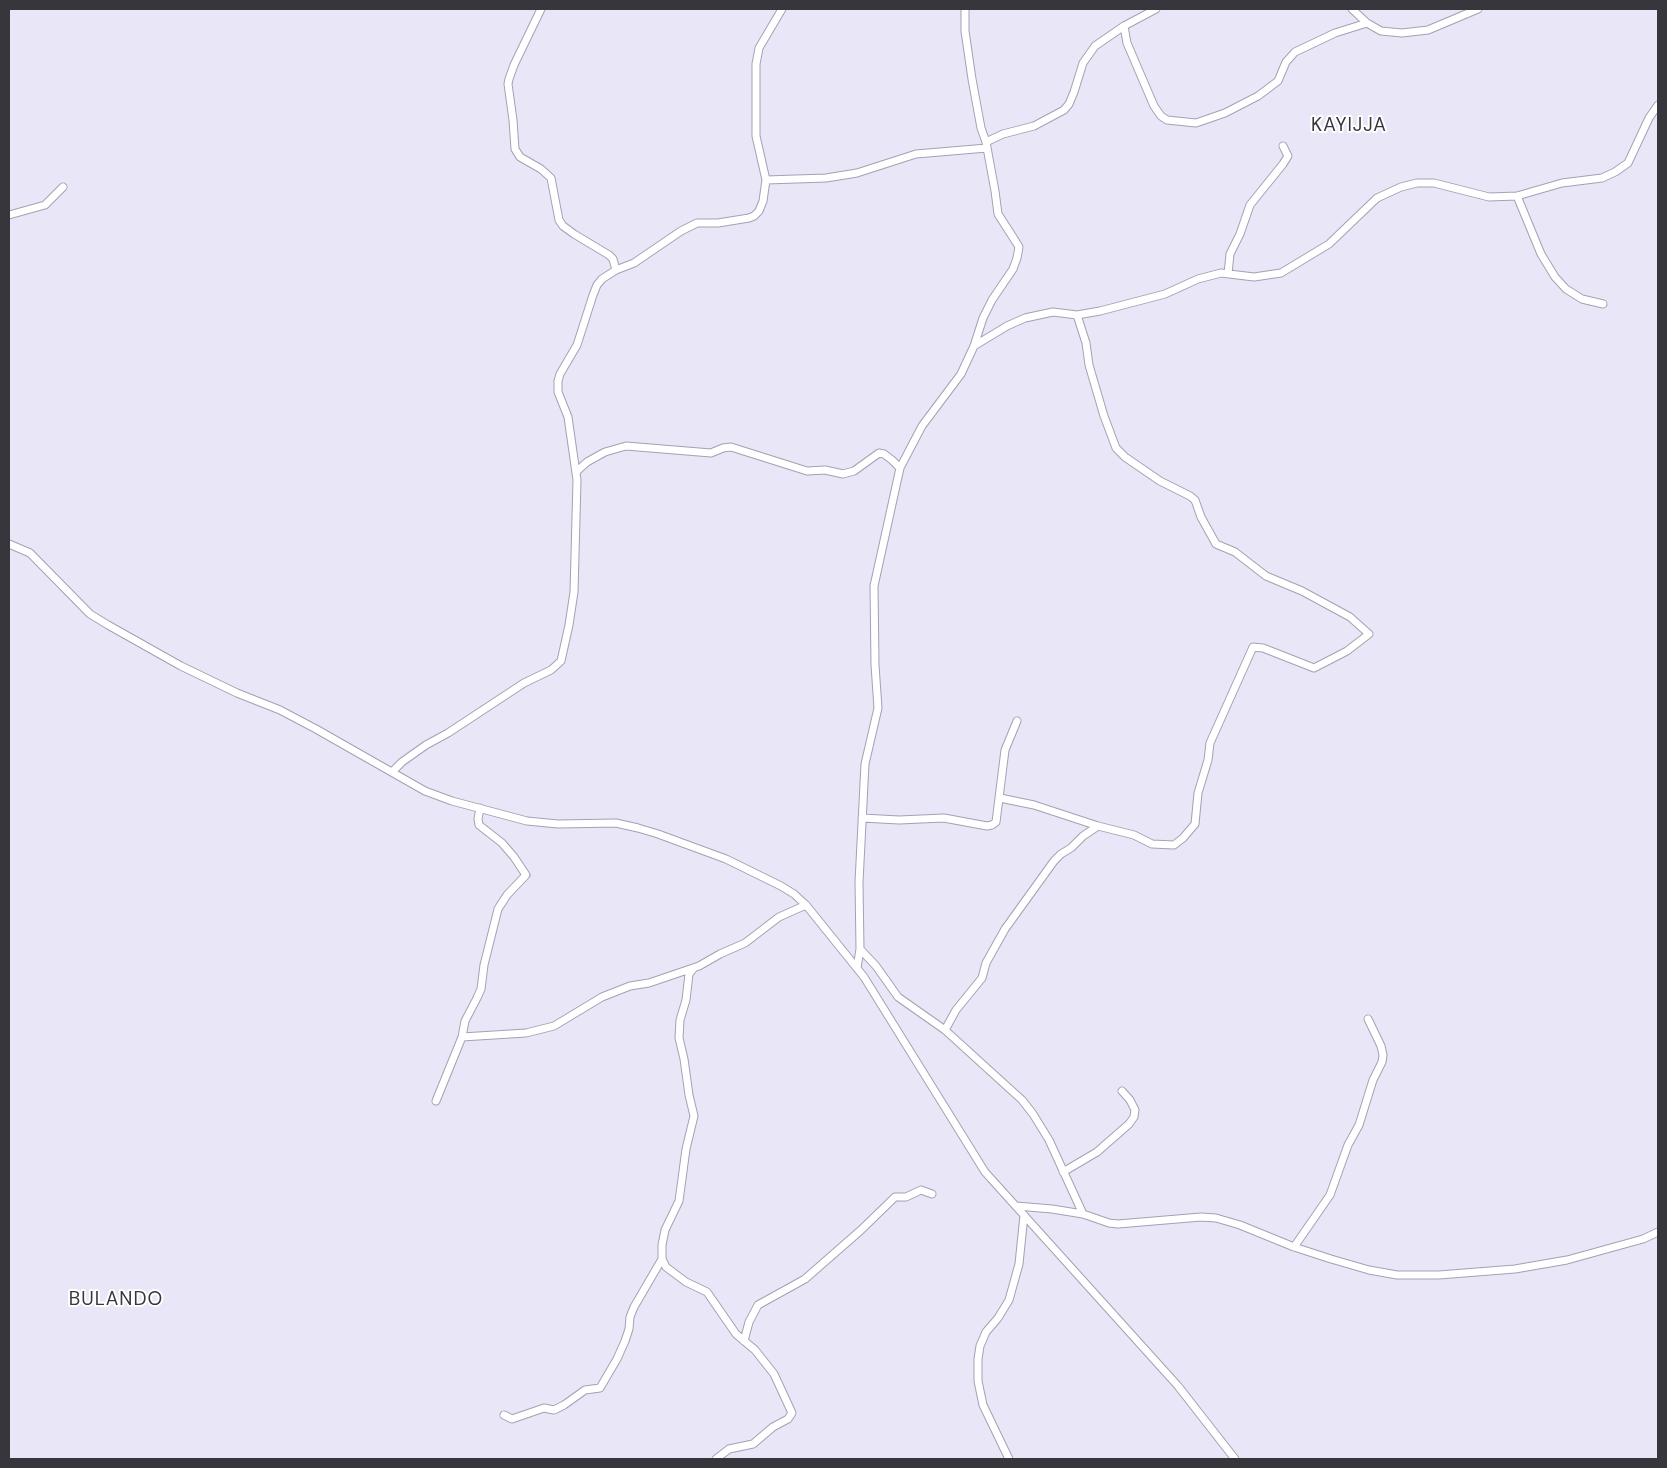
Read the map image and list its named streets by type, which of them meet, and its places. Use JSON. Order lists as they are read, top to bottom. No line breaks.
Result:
{"districts":["KAYIJJA","BULANDO"]}
